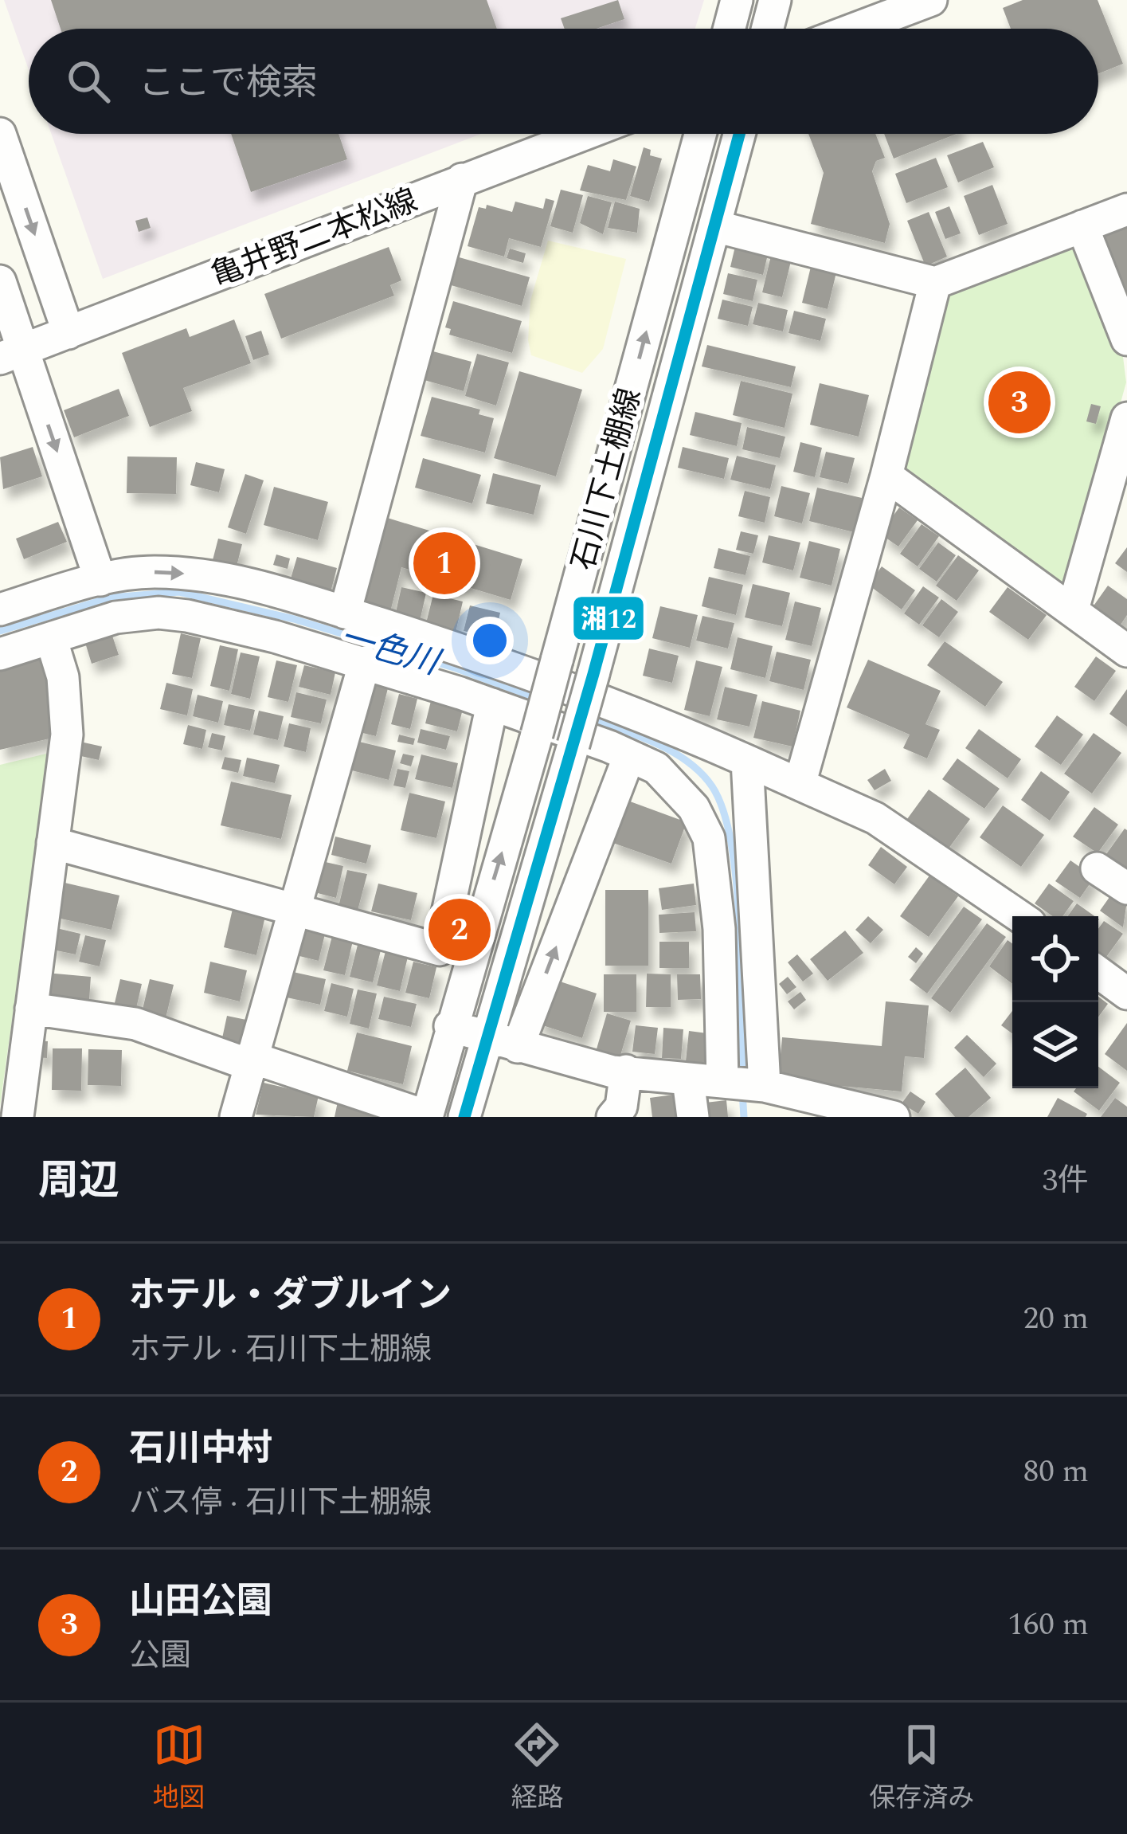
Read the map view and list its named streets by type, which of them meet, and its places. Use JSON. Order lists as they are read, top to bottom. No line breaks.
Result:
{"streets":{"street":["亀井野二本松線","石川下土棚線"]},"water":["一色川"],"lines":["transit line 湘12"],"page":{"search":"ここで検索","pins":["3","1","2"],"heading":["周辺","3件"],"list":[{"mark":"1","name":"ホテル・ダブルイン","note":"ホテル · 石川下土棚線","value":"20 m"},{"mark":"2","name":"石川中村","note":"バス停 · 石川下土棚線","value":"80 m"},{"mark":"3","name":"山田公園","note":"公園","value":"160 m"}],"nav":["地図","経路","保存済み"]}}
